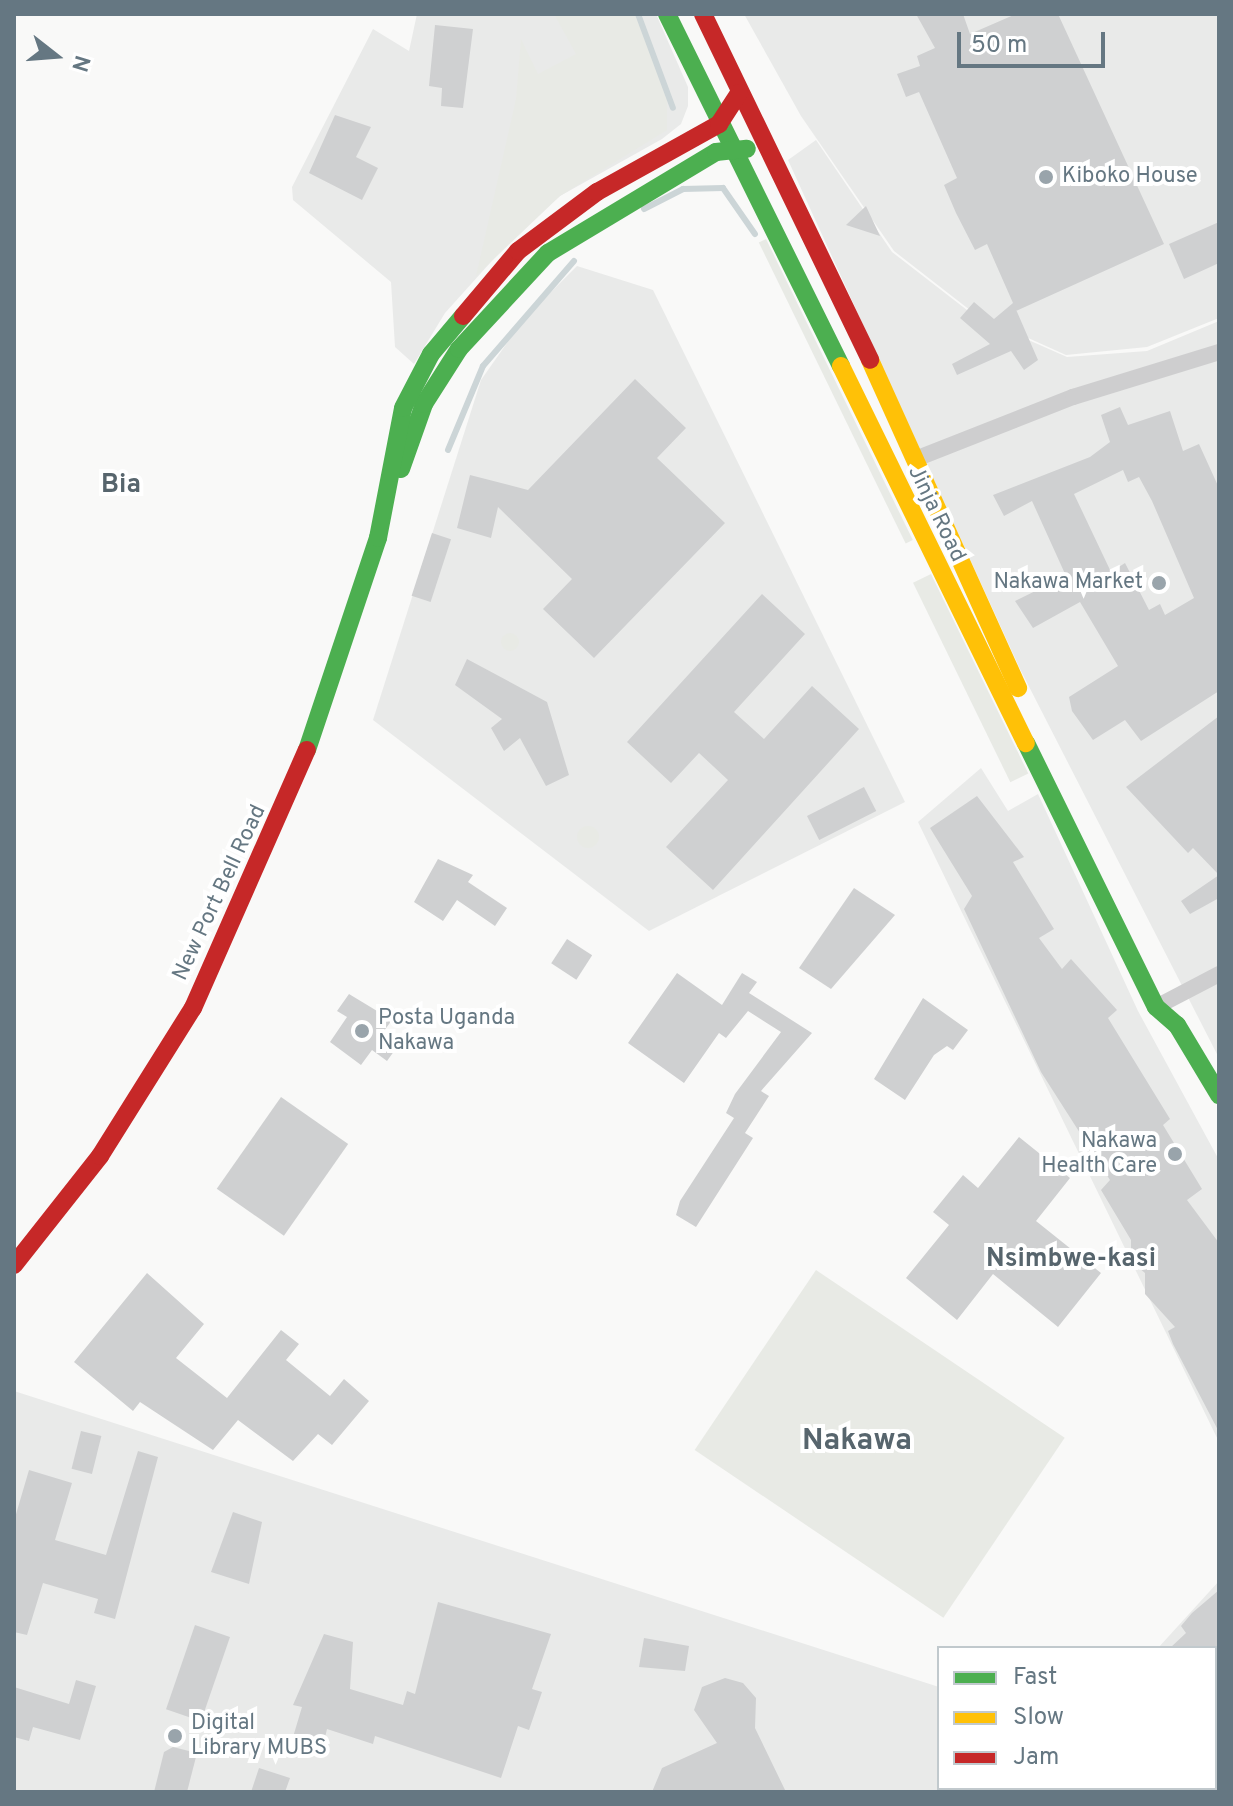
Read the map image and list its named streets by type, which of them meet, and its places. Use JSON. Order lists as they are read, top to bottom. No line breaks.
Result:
{"streets":{"main road":["Jinja Road","New Port Bell Road"]},"crossings":[["Jinja Road","New Port Bell Road"]],"districts":["Bia","Nsimbwe-kasi","Nakawa"],"places":["Kiboko House","Nakawa Market","Posta Uganda Nakawa","Nakawa Health Care","Digital Library MUBS"],"legend":["Fast","Slow","Jam"],"scale_bar":"50 m","north":"right"}
